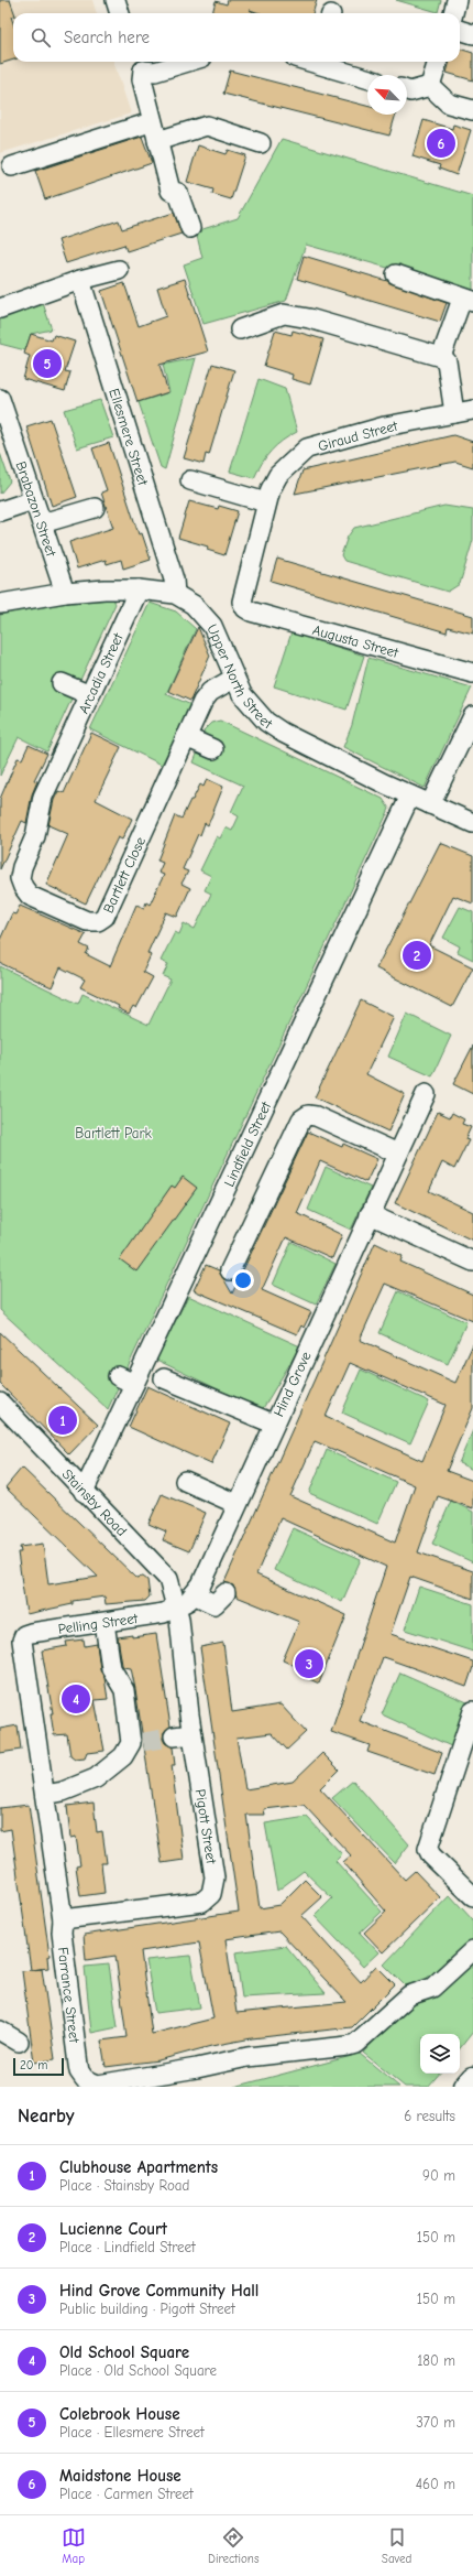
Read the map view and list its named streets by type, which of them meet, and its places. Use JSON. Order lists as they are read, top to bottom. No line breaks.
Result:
{"streets":{"street":["Giraud Street","Ellesmere Street","Brabazon Street","Augusta Street","Arcadia Street","Upper North Street","Bartlett Close","Lindfield Street","Hind Grove","Stainsby Road","Pelling Street","Pigott Street","Farrance Street"]},"crossings":[["Giraud Street","Augusta Street"],["Ellesmere Street","Upper North Street"],["Brabazon Street","Upper North Street"],["Arcadia Street","Upper North Street"],["Arcadia Street","Bartlett Close"],["Upper North Street","Bartlett Close"],["Upper North Street","Lindfield Street"],["Lindfield Street","Stainsby Road"],["Hind Grove","Stainsby Road"],["Hind Grove","Pelling Street"],["Hind Grove","Pigott Street"],["Stainsby Road","Pelling Street"],["Stainsby Road","Pigott Street"],["Pelling Street","Pigott Street"],["Pelling Street","Farrance Street"],["Pigott Street","Farrance Street"]],"parks":["Bartlett Park"],"scale_bar":"20 m","north":"top left","page":{"search":"Search here","pins":["6","5","2","1","3","4"],"scale":"20 m","heading":["Nearby","6 results"],"list":[{"mark":"1","name":"Clubhouse Apartments","note":"Place · Stainsby Road","value":"90 m"},{"mark":"2","name":"Lucienne Court","note":"Place · Lindfield Street","value":"150 m"},{"mark":"3","name":"Hind Grove Community Hall","note":"Public building · Pigott Street","value":"150 m"},{"mark":"4","name":"Old School Square","note":"Place · Old School Square","value":"180 m"},{"mark":"5","name":"Colebrook House","note":"Place · Ellesmere Street","value":"370 m"},{"mark":"6","name":"Maidstone House","note":"Place · Carmen Street","value":"460 m"}],"nav":["Map","Directions","Saved"]}}
